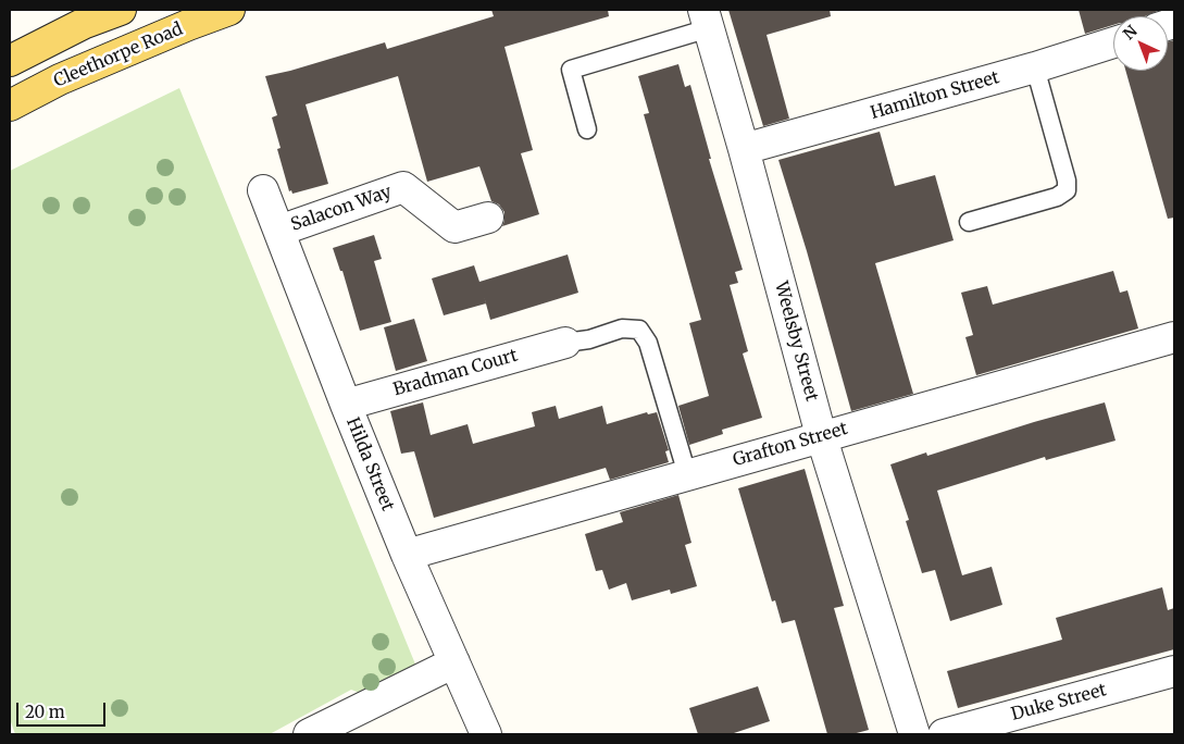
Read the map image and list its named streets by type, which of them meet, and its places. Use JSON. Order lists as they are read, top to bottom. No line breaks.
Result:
{"streets":{"main road":["Cleethorpe Road"],"street":["Hamilton Street","Salacon Way","Weelsby Street","Bradman Court","Grafton Street","Hilda Street","Duke Street"]},"crossings":[["Hamilton Street","Weelsby Street"],["Salacon Way","Hilda Street"],["Weelsby Street","Grafton Street"],["Bradman Court","Hilda Street"],["Grafton Street","Hilda Street"]],"scale_bar":"20 m","north":"top left"}
